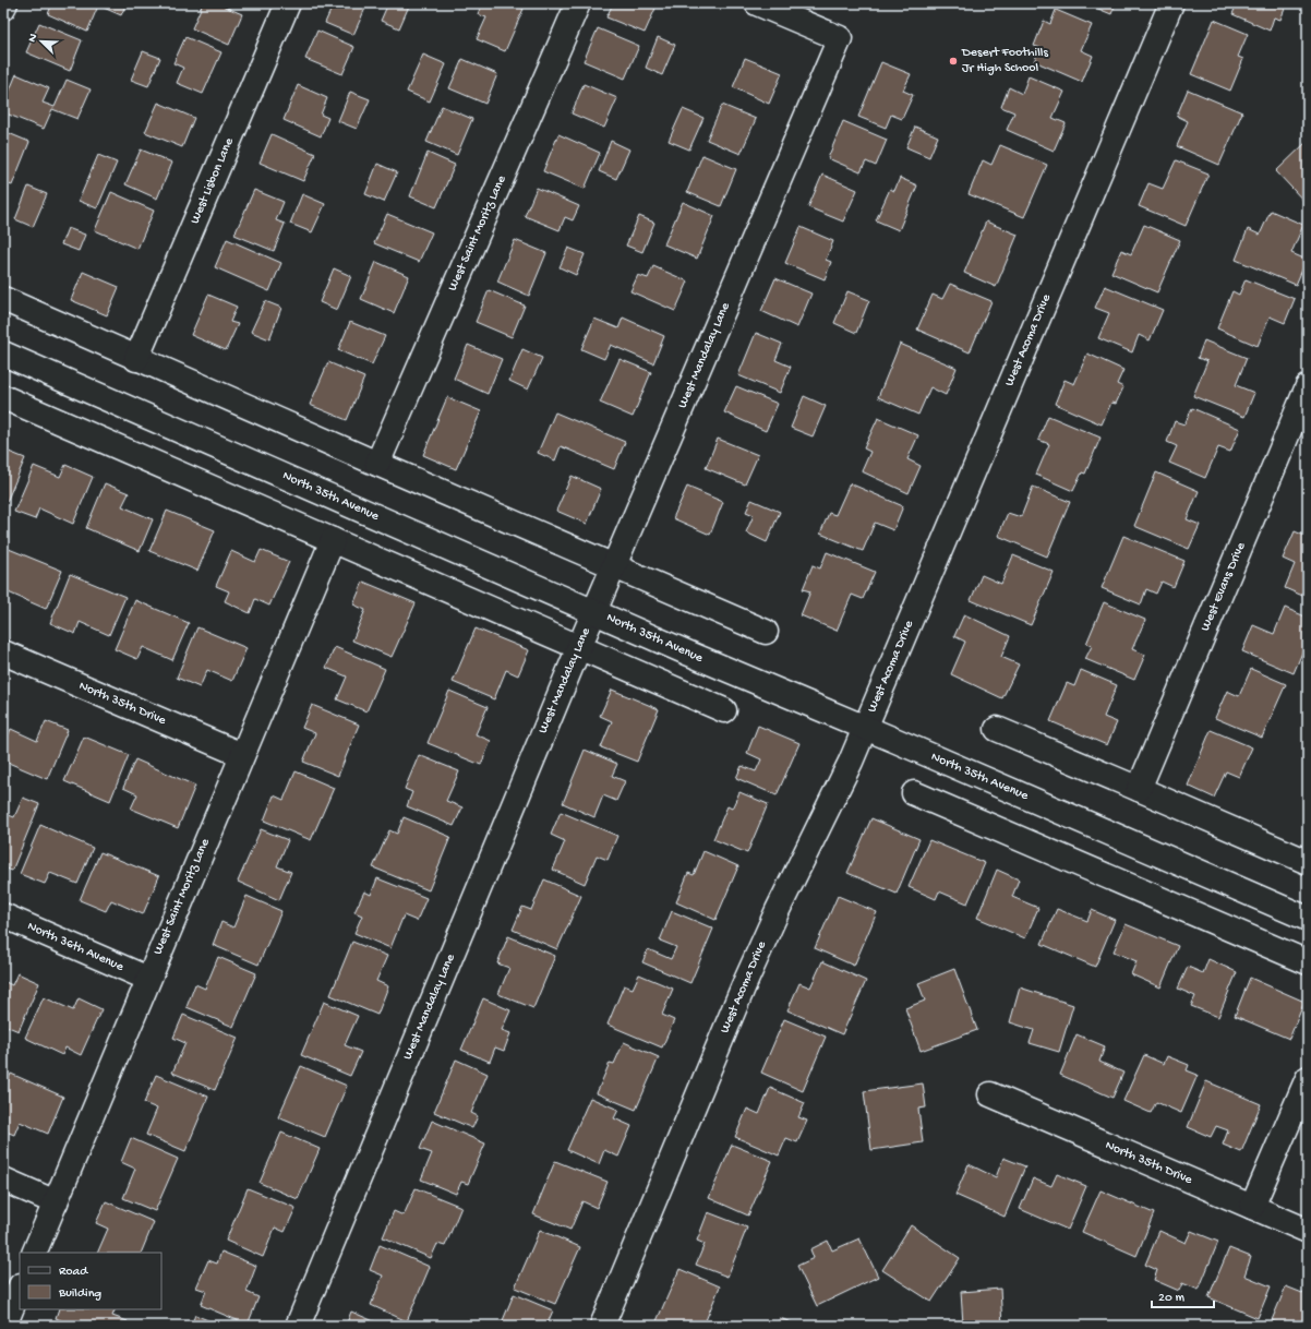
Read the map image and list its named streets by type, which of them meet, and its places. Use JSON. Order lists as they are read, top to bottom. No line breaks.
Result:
{"streets":{"street":["West Lisbon Lane","West Saint Moritz Lane","West Acoma Drive","West Mandalay Lane","North 35th Avenue","West Evans Drive","North 35th Drive","North 36th Avenue"]},"crossings":[["West Saint Moritz Lane","North 35th Drive"],["West Saint Moritz Lane","North 36th Avenue"],["West Acoma Drive","North 35th Avenue"],["West Mandalay Lane","North 35th Avenue"]],"places":["Desert Foothills Jr High School"],"legend":["Road","Building"],"scale_bar":"20 m","north":"top left"}
